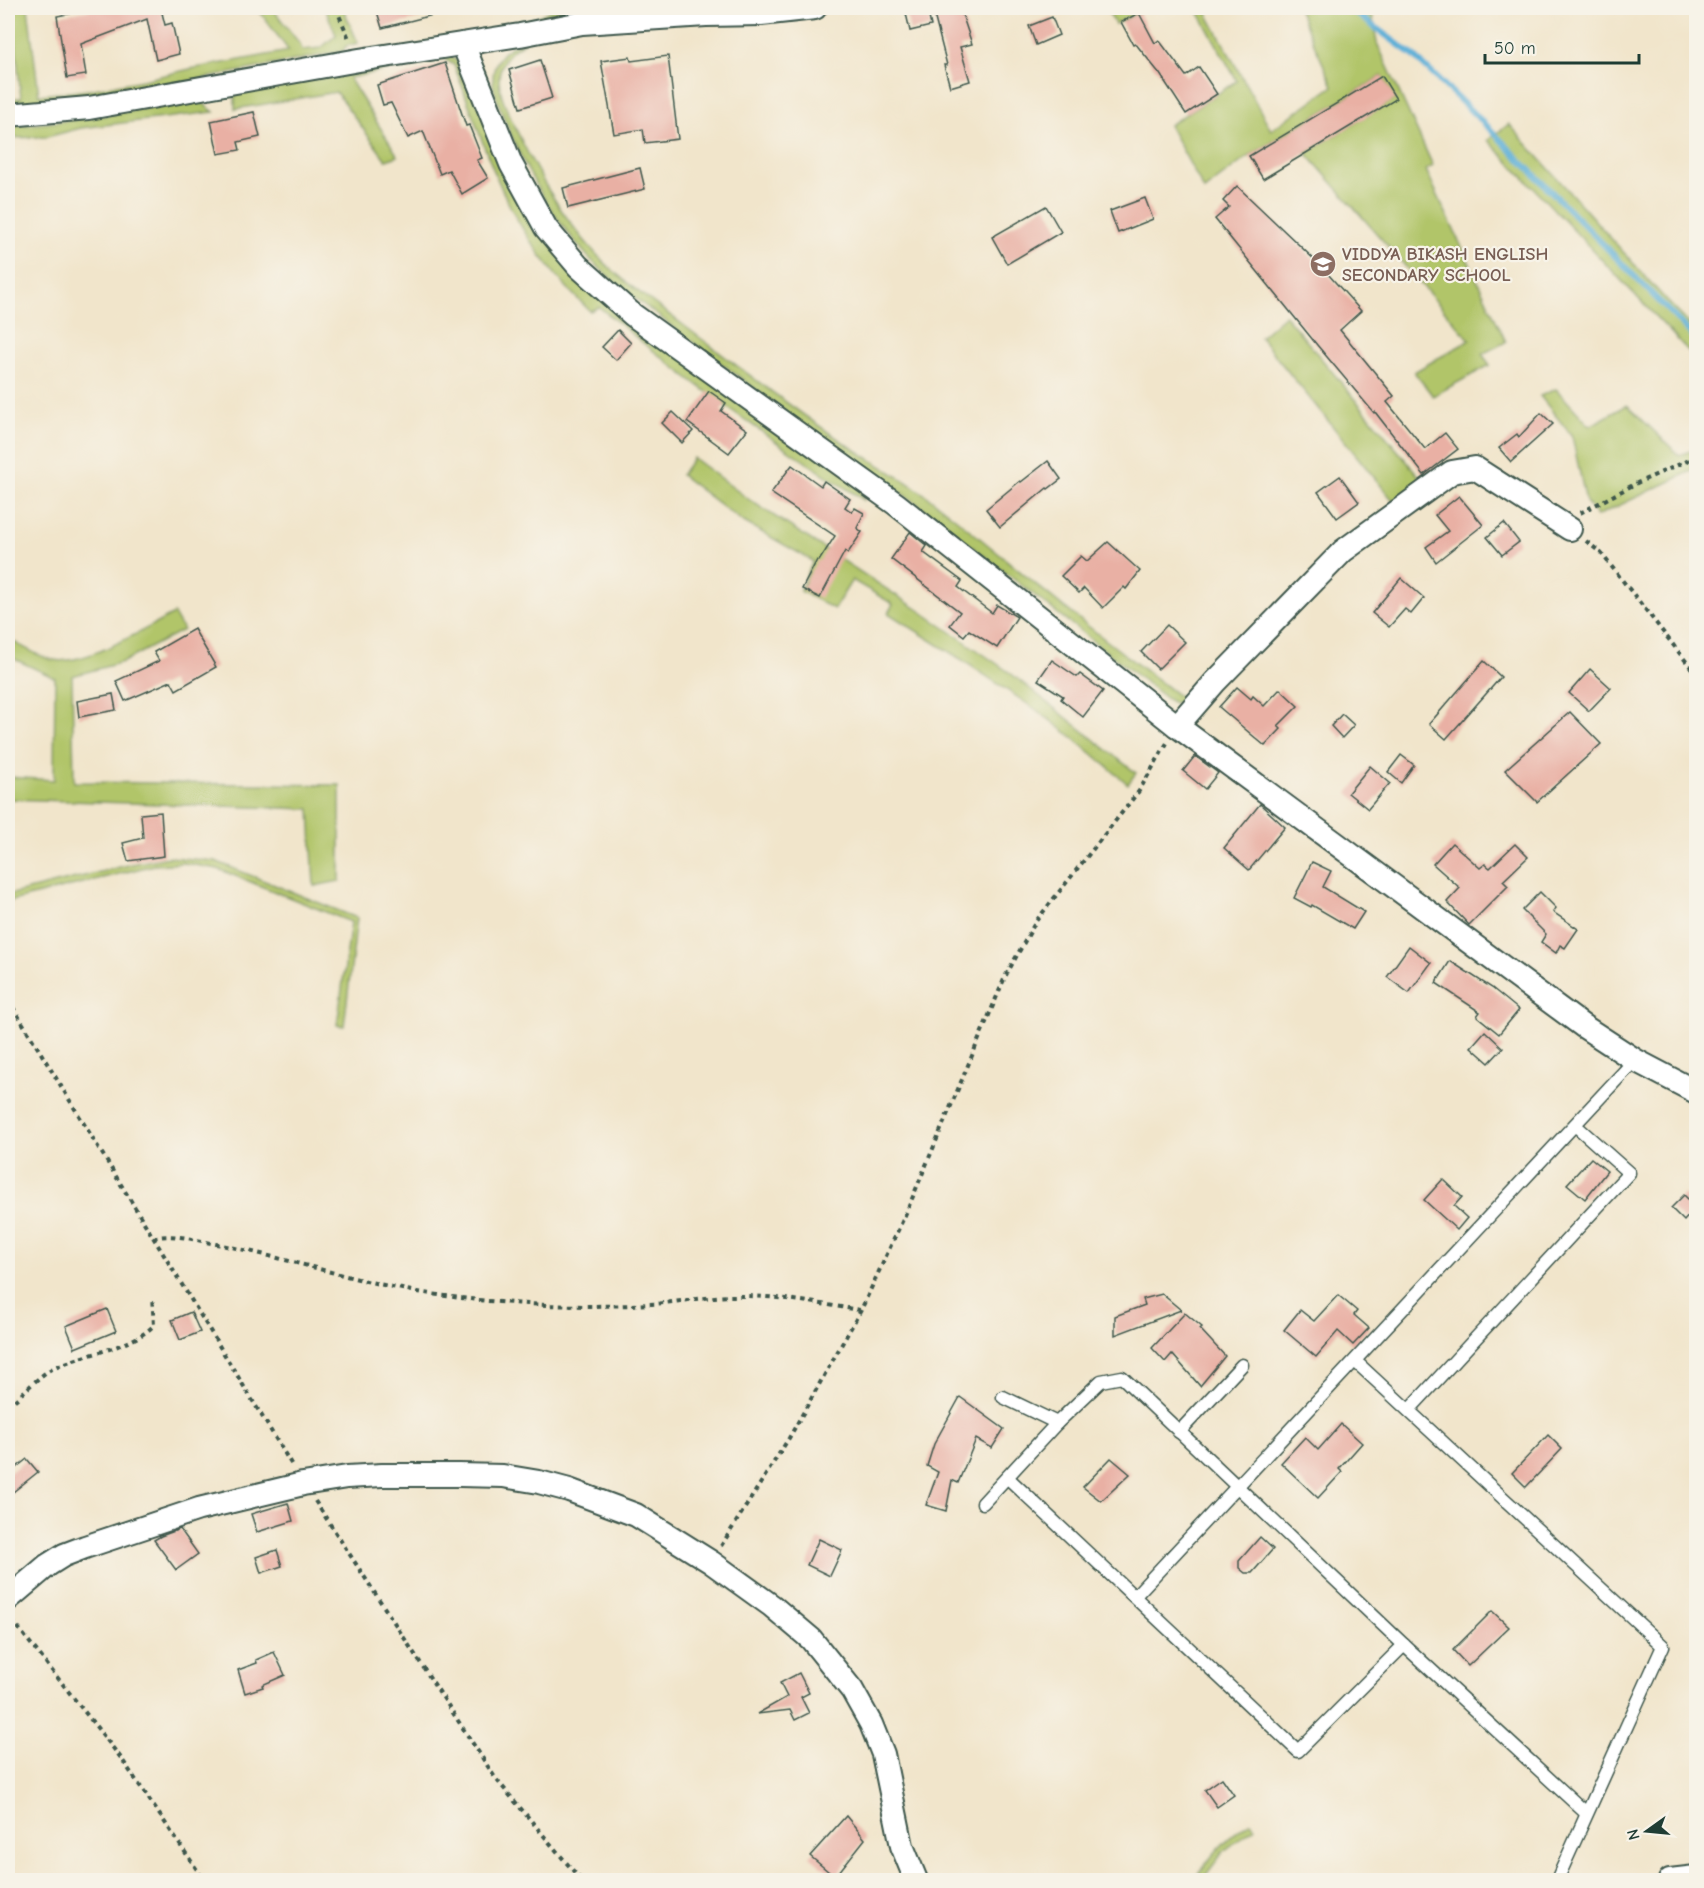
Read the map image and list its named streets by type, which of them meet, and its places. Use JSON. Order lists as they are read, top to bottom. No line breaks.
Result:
{"places":{"school or university":["VIDDYA BIKASH ENGLISH SECONDARY SCHOOL"]},"scale_bar":"50 m","north":"left"}
